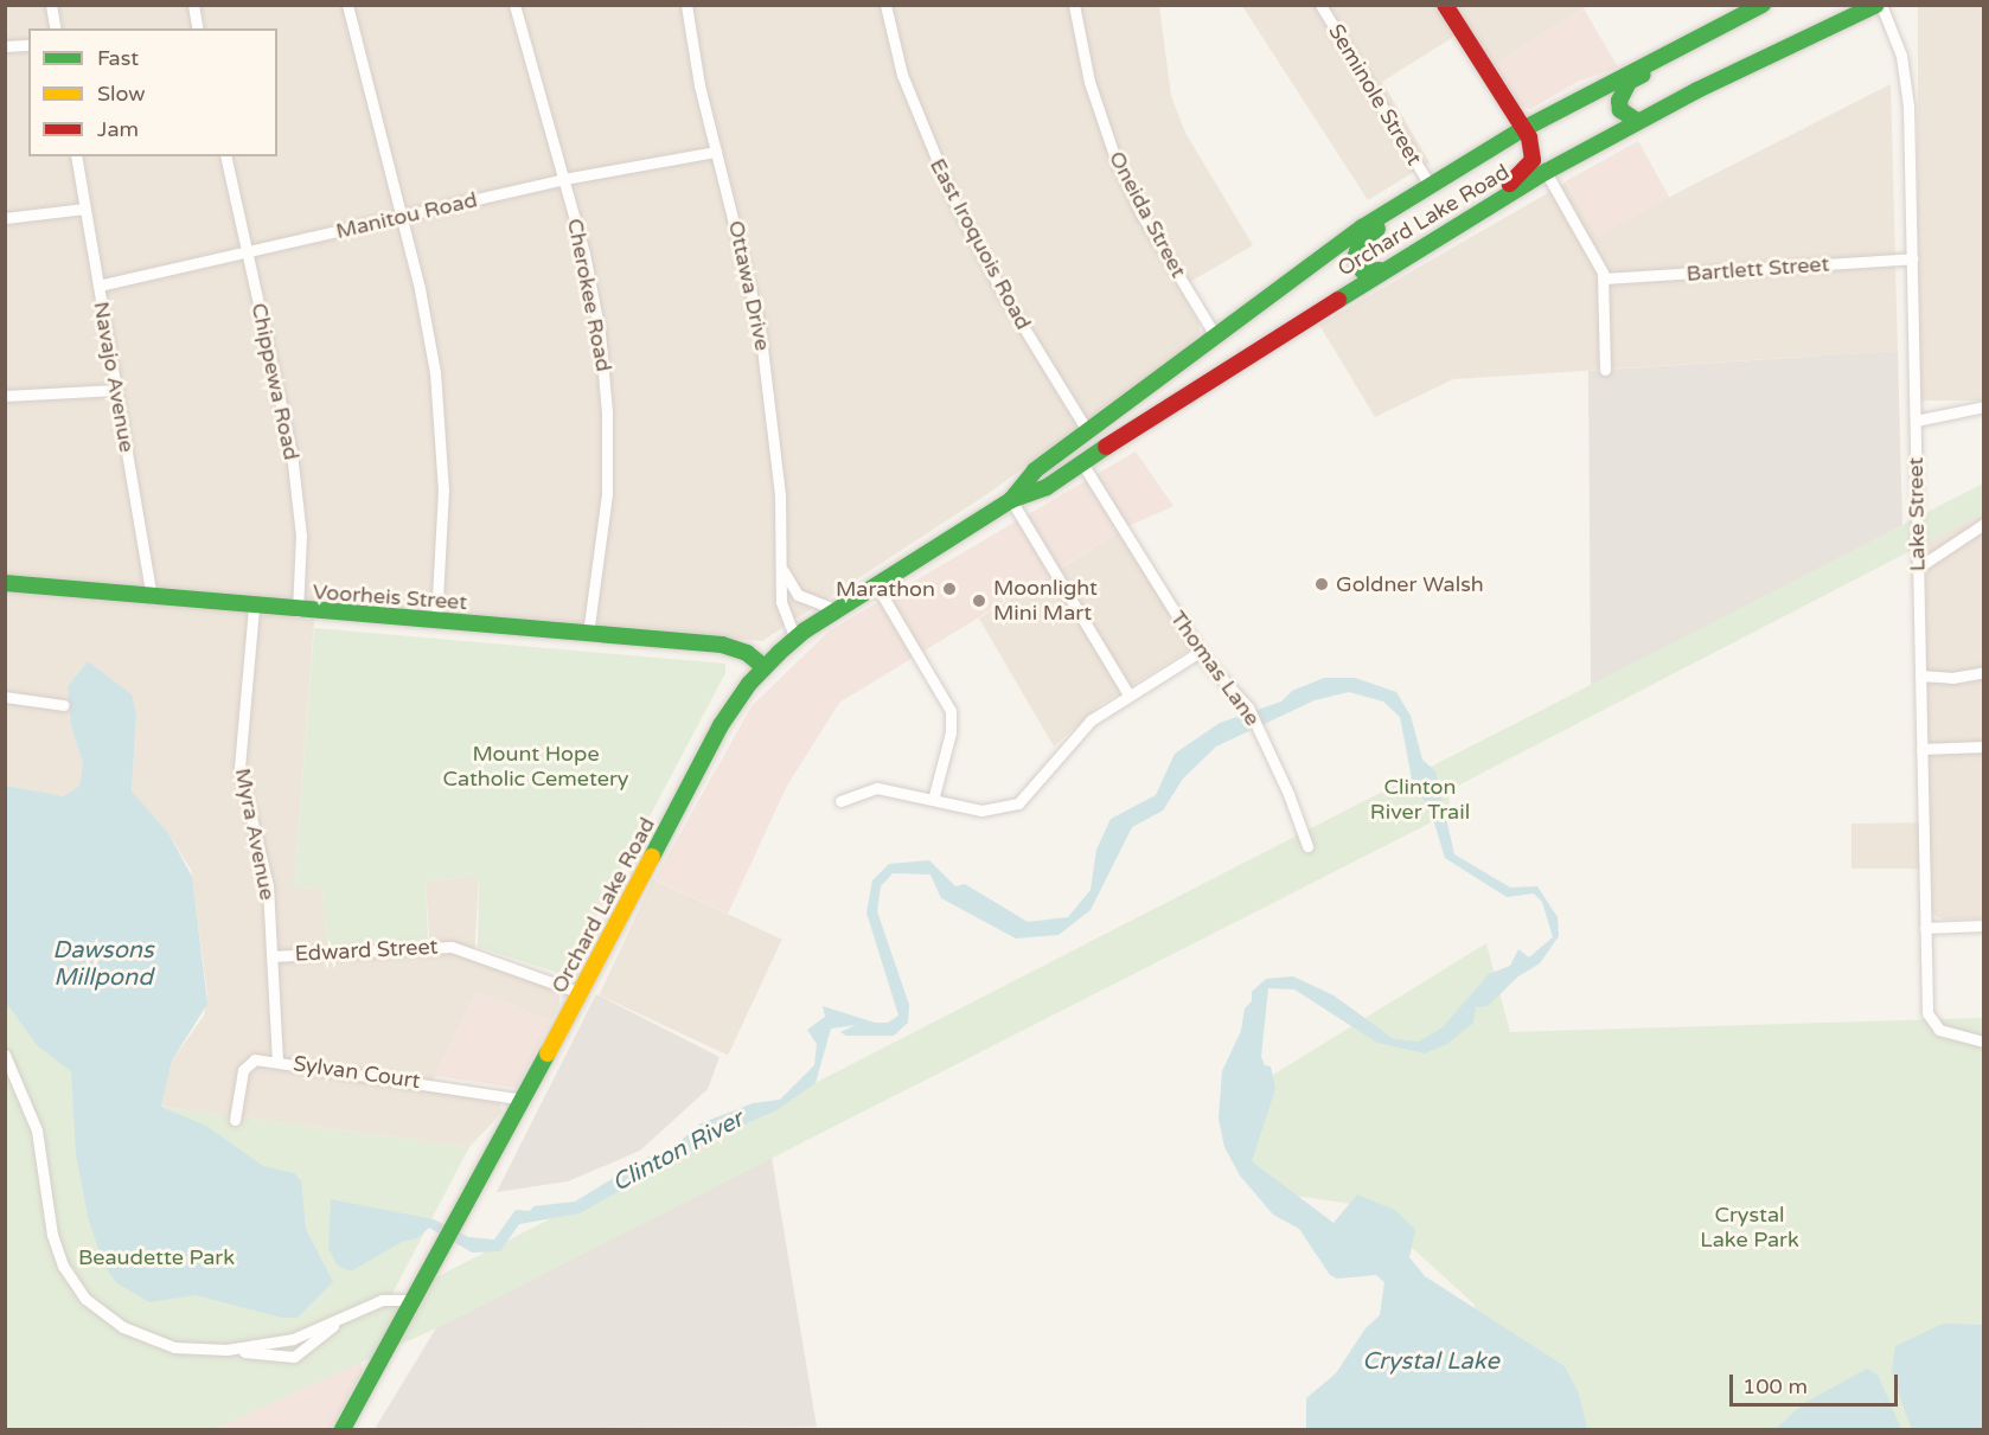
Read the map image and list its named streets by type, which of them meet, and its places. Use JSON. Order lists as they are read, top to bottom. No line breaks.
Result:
{"streets":{"main road":["Orchard Lake Road","Voorheis Street"],"street":["Seminole Street","Oneida Street","Manitou Road","East Iroquois Road","Bartlett Street","Ottawa Drive","Cherokee Road","Navajo Avenue","Chippewa Road","Lake Street","Thomas Lane","Myra Avenue","Edward Street","Sylvan Court"]},"crossings":[["Seminole Street","Orchard Lake Road"],["Oneida Street","Orchard Lake Road"],["Manitou Road","Ottawa Drive"],["Manitou Road","Cherokee Road"],["Manitou Road","Navajo Avenue"],["Manitou Road","Chippewa Road"],["Orchard Lake Road","East Iroquois Road"],["Orchard Lake Road","Ottawa Drive"],["Orchard Lake Road","Lake Street"],["Orchard Lake Road","Voorheis Street"],["Orchard Lake Road","Thomas Lane"],["Orchard Lake Road","Edward Street"],["Orchard Lake Road","Sylvan Court"],["Bartlett Street","Lake Street"],["Cherokee Road","Voorheis Street"],["Navajo Avenue","Voorheis Street"],["Chippewa Road","Voorheis Street"],["Voorheis Street","Myra Avenue"],["Myra Avenue","Edward Street"],["Myra Avenue","Sylvan Court"]],"water":["Dawsons Millpond","Clinton River","Crystal Lake"],"parks":["Mount Hope Catholic Cemetery","Clinton River Trail","Crystal Lake Park","Beaudette Park"],"places":["Goldner Walsh","Marathon","Moonlight Mini Mart"],"legend":["Fast","Slow","Jam"],"scale_bar":"100 m"}
